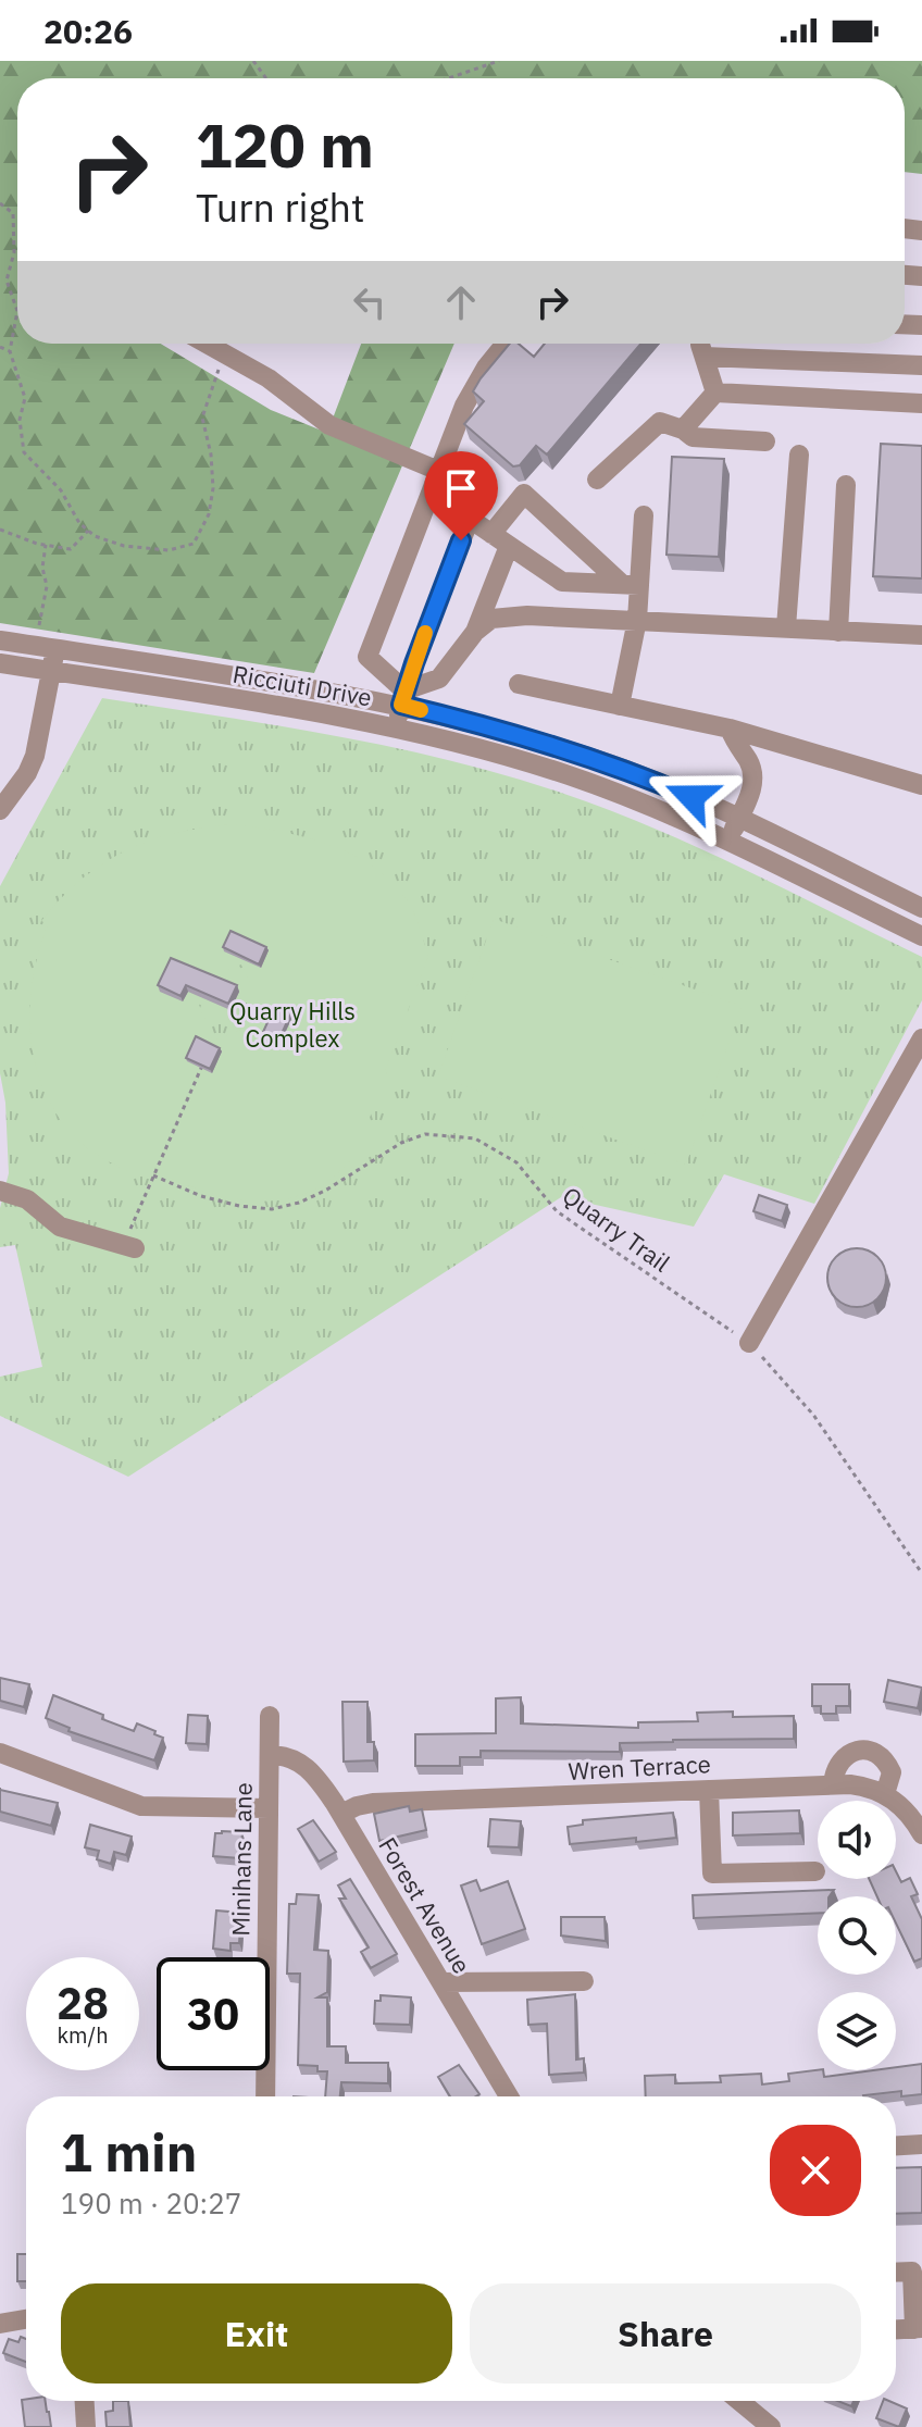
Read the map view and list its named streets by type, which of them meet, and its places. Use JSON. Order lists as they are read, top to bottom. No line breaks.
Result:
{"streets":{"street":["Ricciuti Drive","Wren Terrace","Minihans Lane","Forest Avenue"],"path":["Quarry Trail"]},"crossings":[["Wren Terrace","Forest Avenue"],["Minihans Lane","Forest Avenue"]],"parks":["Quarry Hills Complex"],"page":{"status":"20:26","turn":["120 m","Turn right"],"speed":"28 km/h","limit":"30","heading":["1 min","190 m · 20:27"],"buttons":["Exit","Share"]}}
